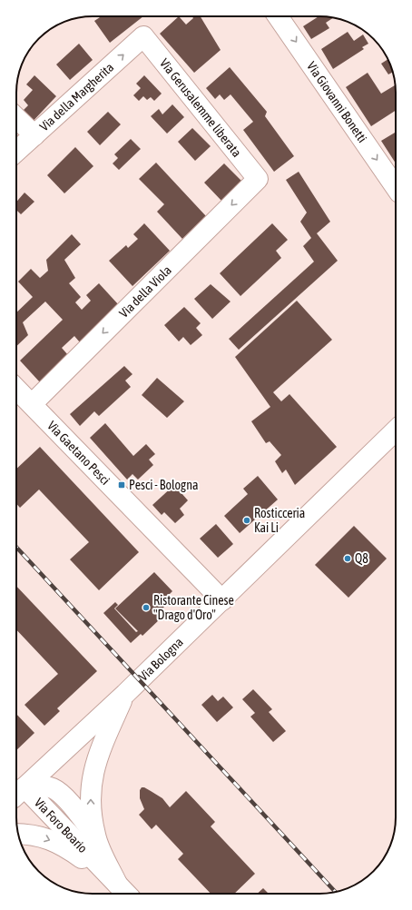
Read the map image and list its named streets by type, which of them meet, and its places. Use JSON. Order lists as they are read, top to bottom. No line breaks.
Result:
{"streets":{"street":["Via della Margherita","Via Giovanni Bonetti","Via Gerusalemme liberata","Via della Viola","Via Gaetano Pesci","Via Bologna","Via Foro Boario"]},"crossings":[["Via della Margherita","Via Gerusalemme liberata"],["Via Gerusalemme liberata","Via della Viola"],["Via della Viola","Via Gaetano Pesci"],["Via Gaetano Pesci","Via Bologna"],["Via Bologna","Via Foro Boario"]],"one_way":["Via della Margherita","Via Giovanni Bonetti","Via della Viola"],"places":{"transit":["Pesci - Bologna"],"other":["Rosticceria Kai Li","Q8","Ristorante Cinese \"Drago d'Oro\""]}}
